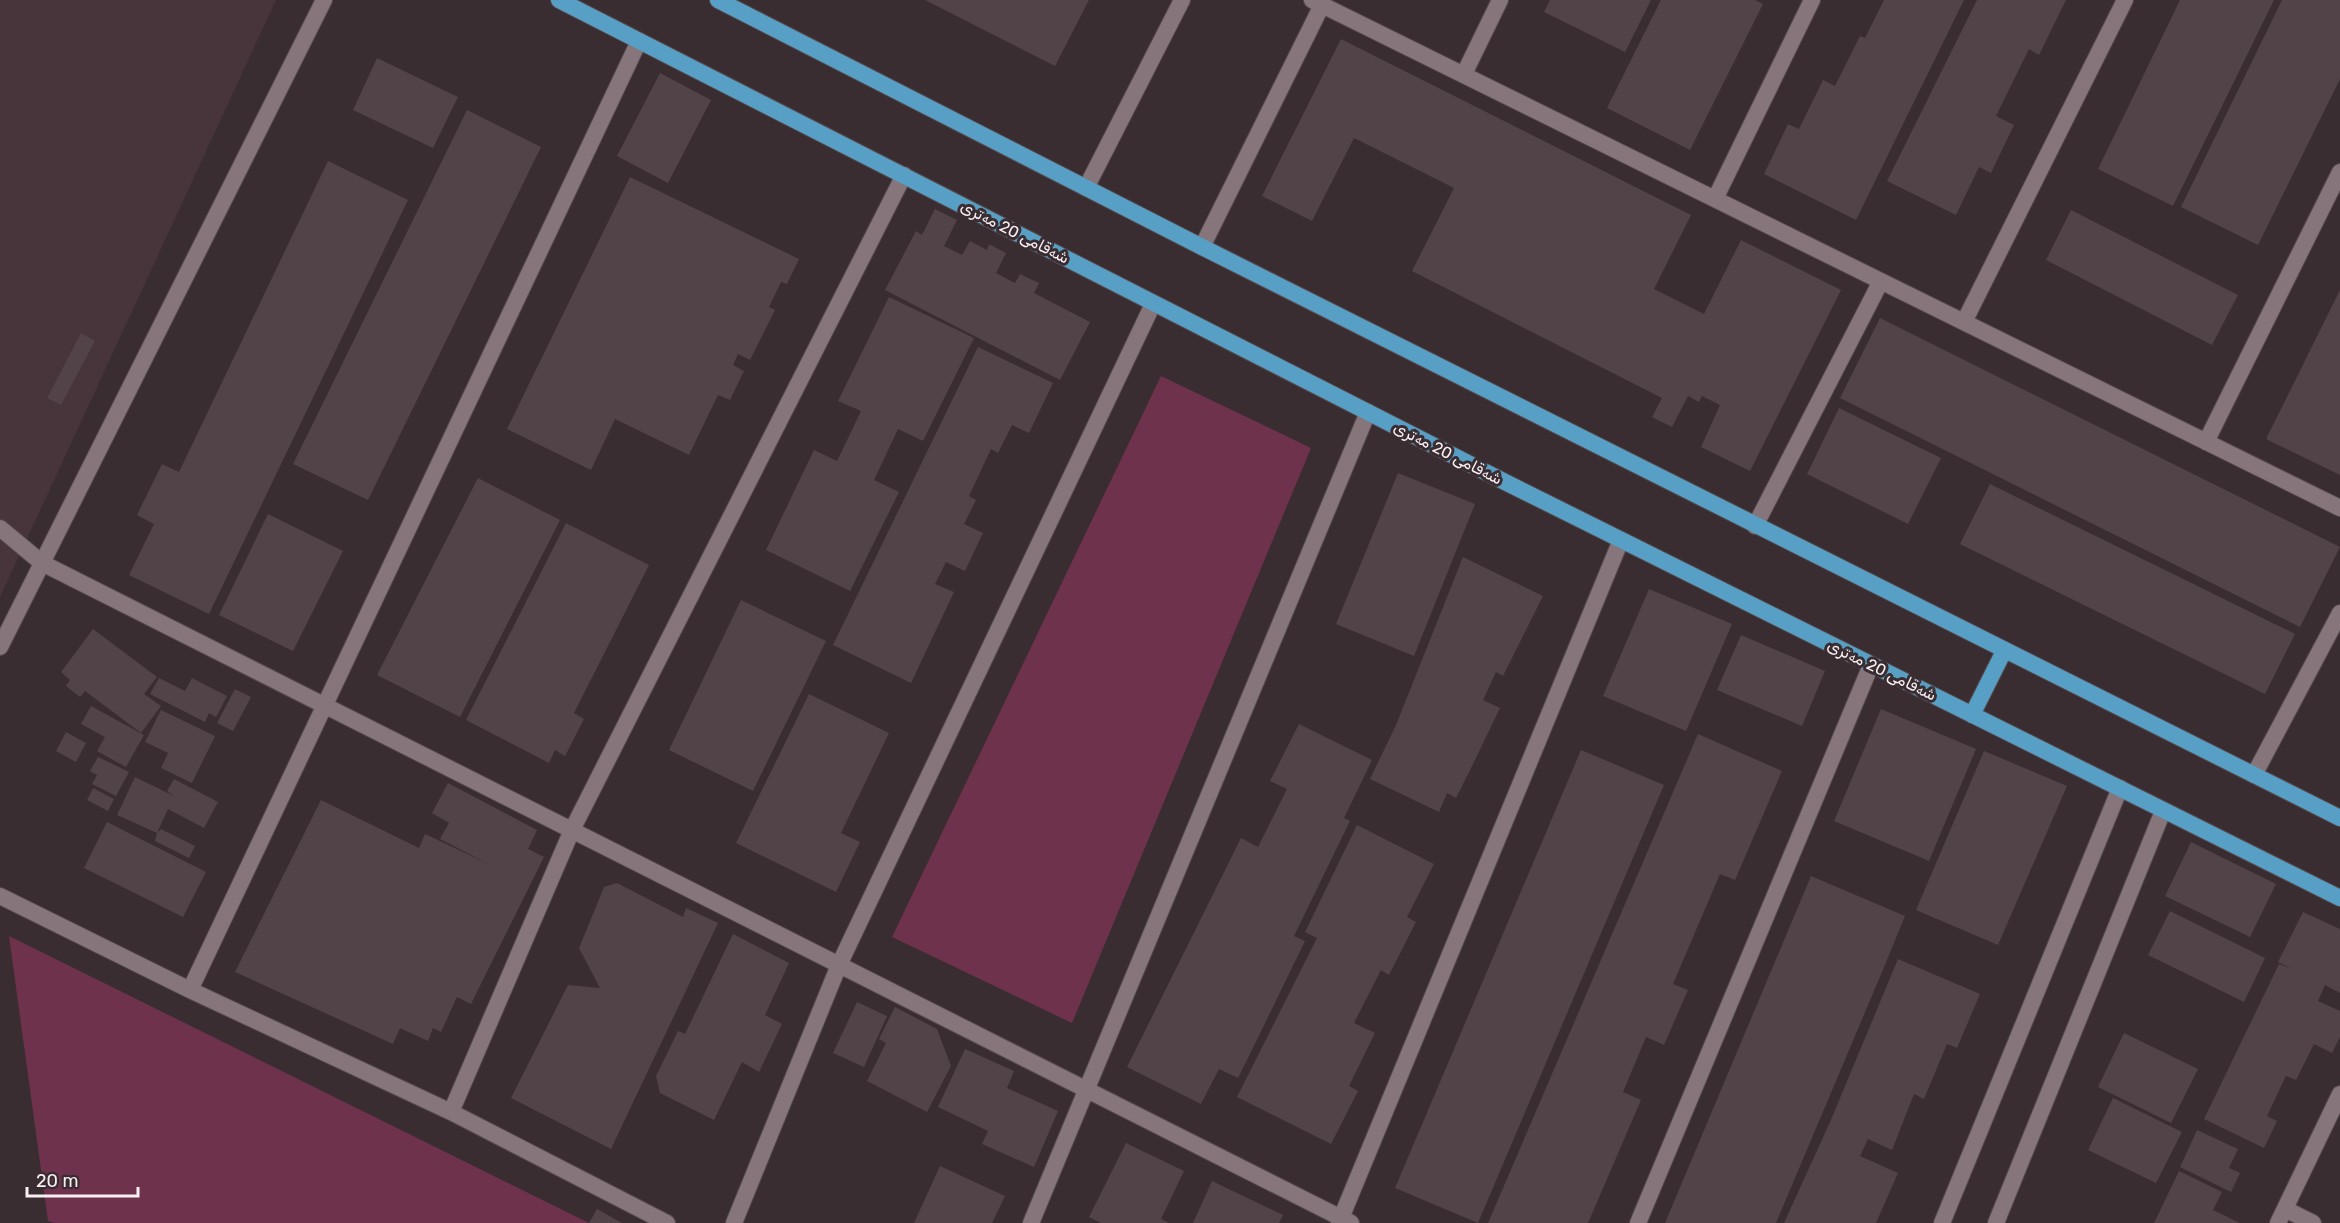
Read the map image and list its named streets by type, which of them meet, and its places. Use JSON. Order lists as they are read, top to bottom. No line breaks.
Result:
{"streets":{"main road":["شەقامی 20 مەتری"]},"scale_bar":"20 m"}
